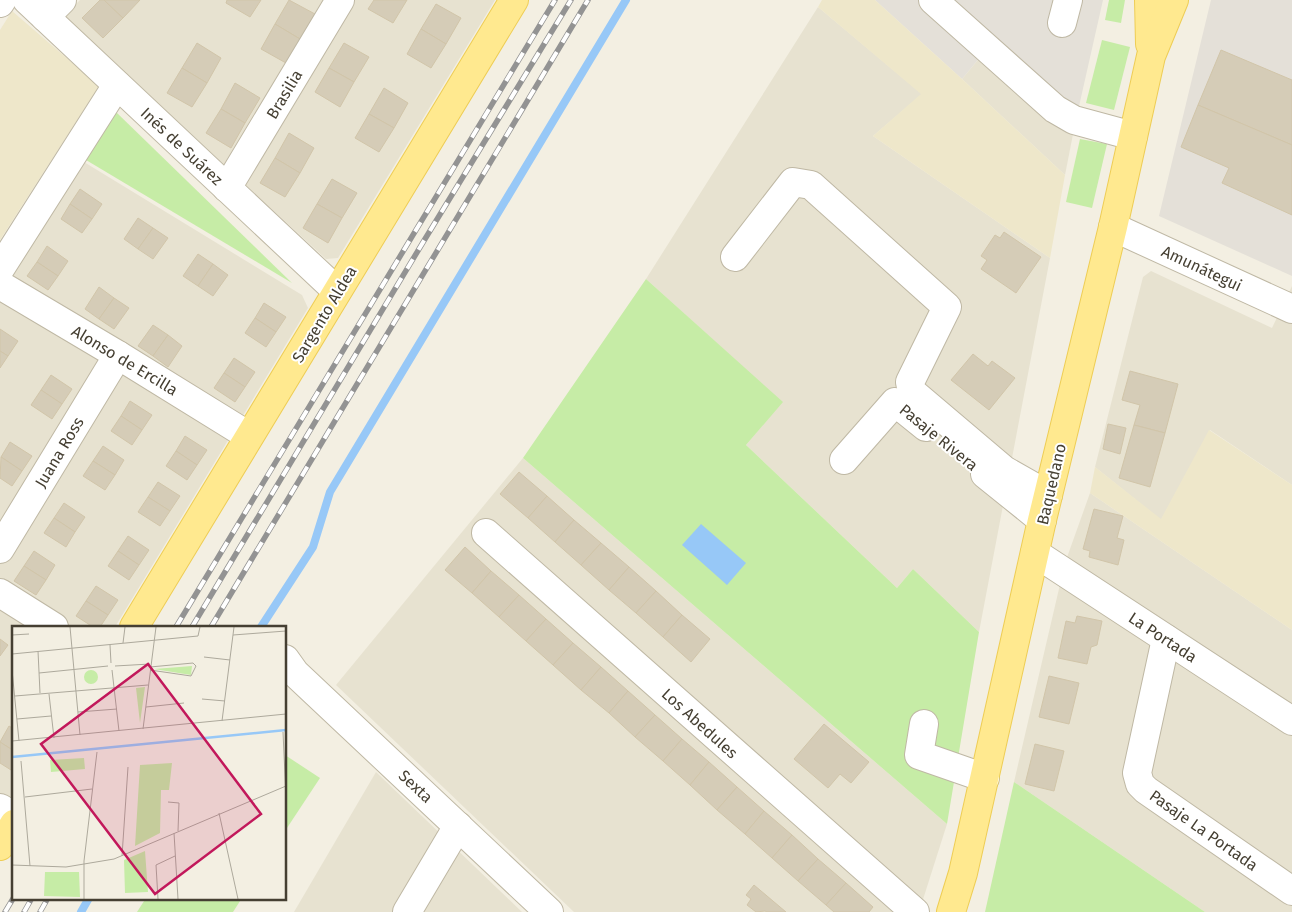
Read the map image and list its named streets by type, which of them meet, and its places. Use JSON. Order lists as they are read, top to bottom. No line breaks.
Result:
{"streets":{"main road":["Sargento Aldea","Baquedano"],"street":["Brasilia","Inés de Suárez","Amunátegui","Alonso de Ercilla","Pasaje Rivera","Juana Ross","La Portada","Los Abedules","Sexta","Pasaje La Portada"]},"crossings":[["Brasilia","Inés de Suárez"],["Inés de Suárez","Sargento Aldea"],["Amunátegui","Baquedano"],["Sargento Aldea","Alonso de Ercilla"],["Alonso de Ercilla","Juana Ross"],["Pasaje Rivera","Baquedano"],["Baquedano","La Portada"],["La Portada","Pasaje La Portada"]]}
